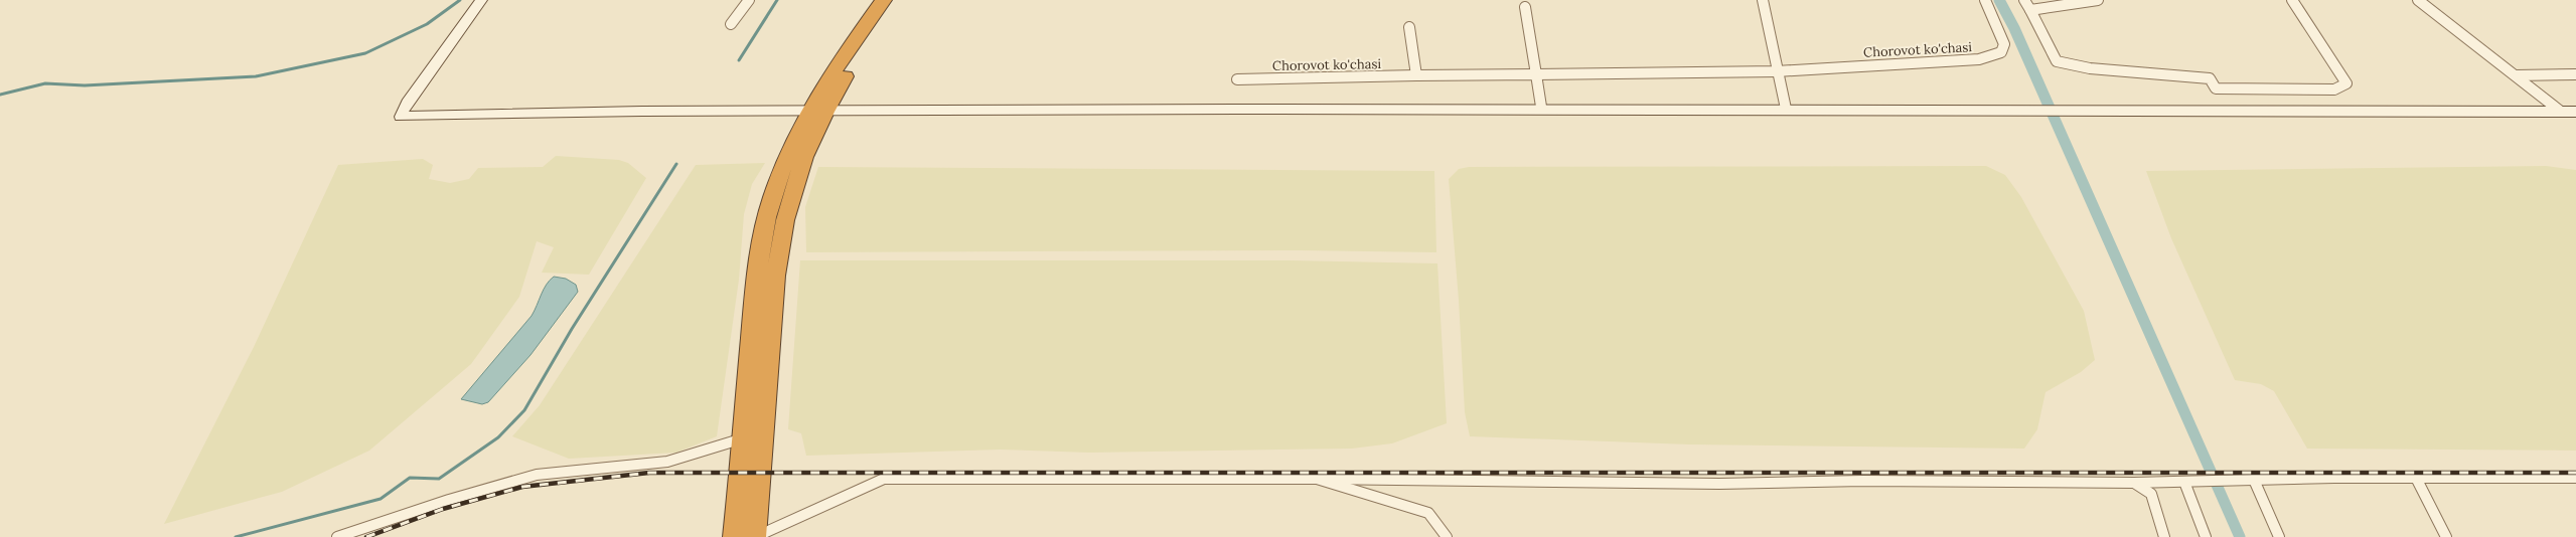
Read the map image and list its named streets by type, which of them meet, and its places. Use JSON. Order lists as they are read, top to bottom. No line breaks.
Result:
{"streets":{"street":["Chorovot ko'chasi"]}}
